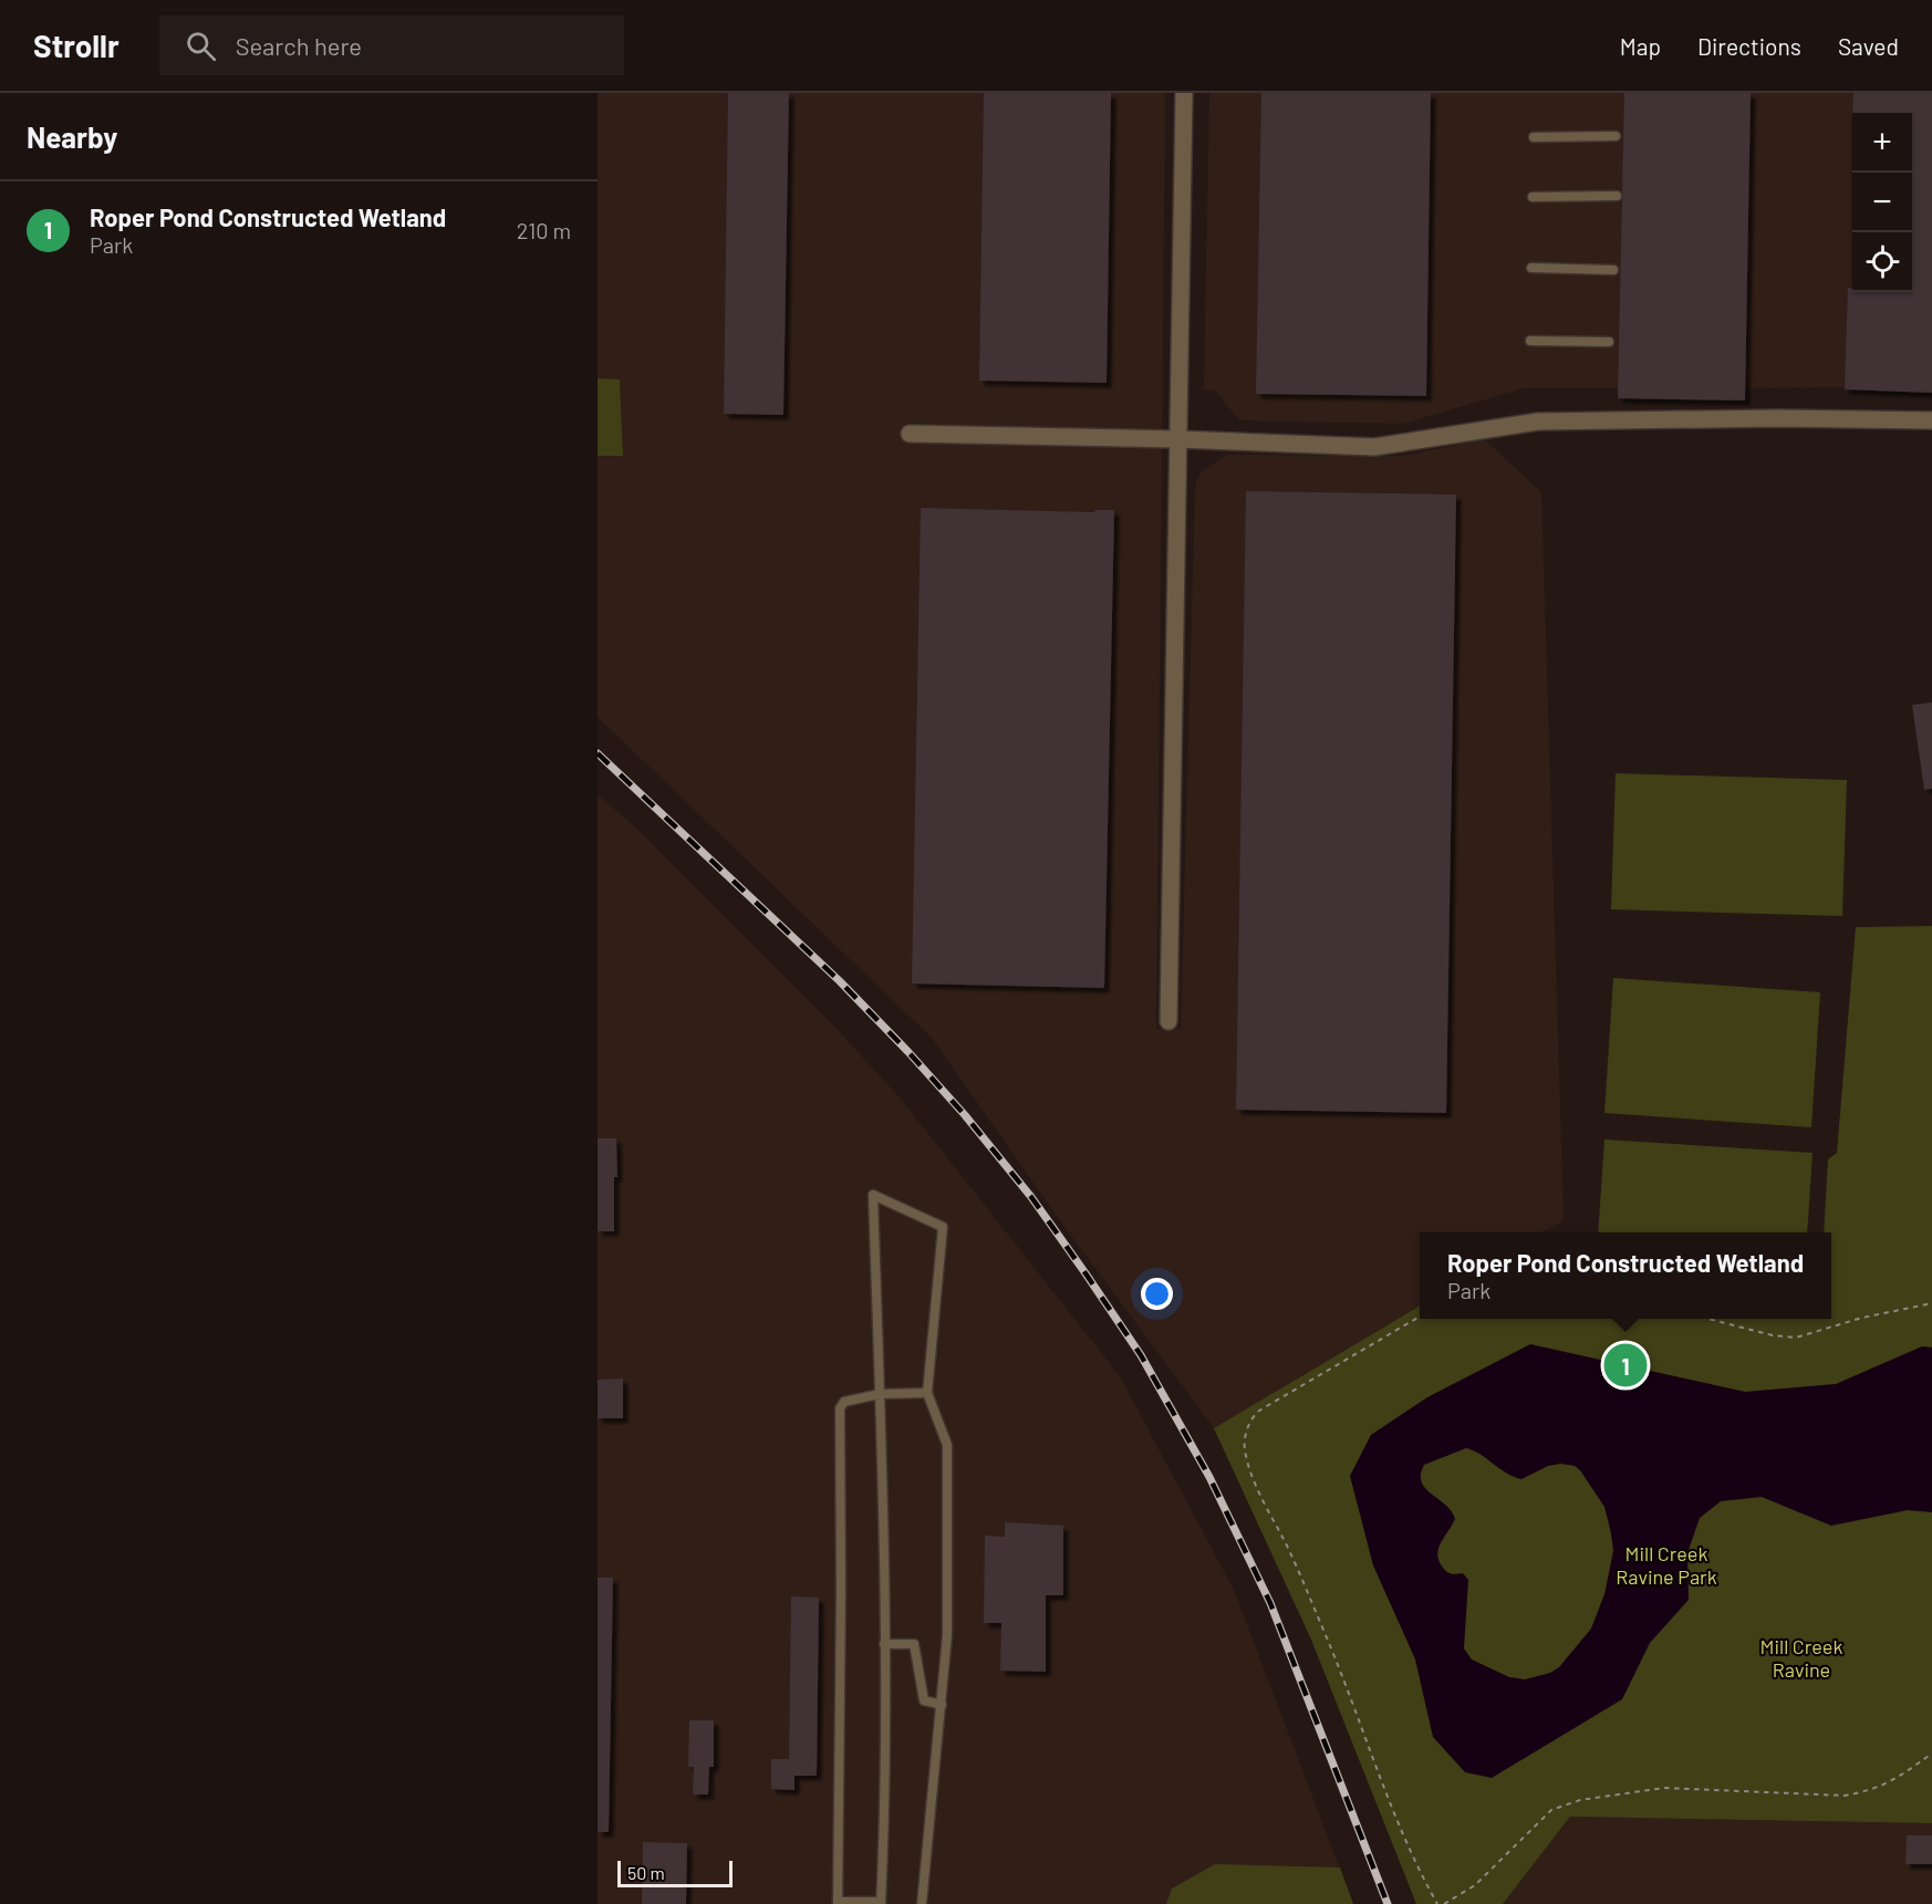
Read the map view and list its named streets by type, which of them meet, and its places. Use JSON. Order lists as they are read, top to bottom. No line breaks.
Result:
{"parks":["Mill Creek Ravine Park","Mill Creek Ravine"],"scale_bar":"50 m","page":{"header":"Strollr","search":"Search here","nav":["Map","Directions","Saved"],"heading":"Nearby","map_buttons":["+","−"],"list":[{"mark":"1","name":"Roper Pond Constructed Wetland","note":"Park","value":"210 m"}],"popup":["Roper Pond Constructed Wetland","Park"],"pins":"1","scale":"50 m"}}
